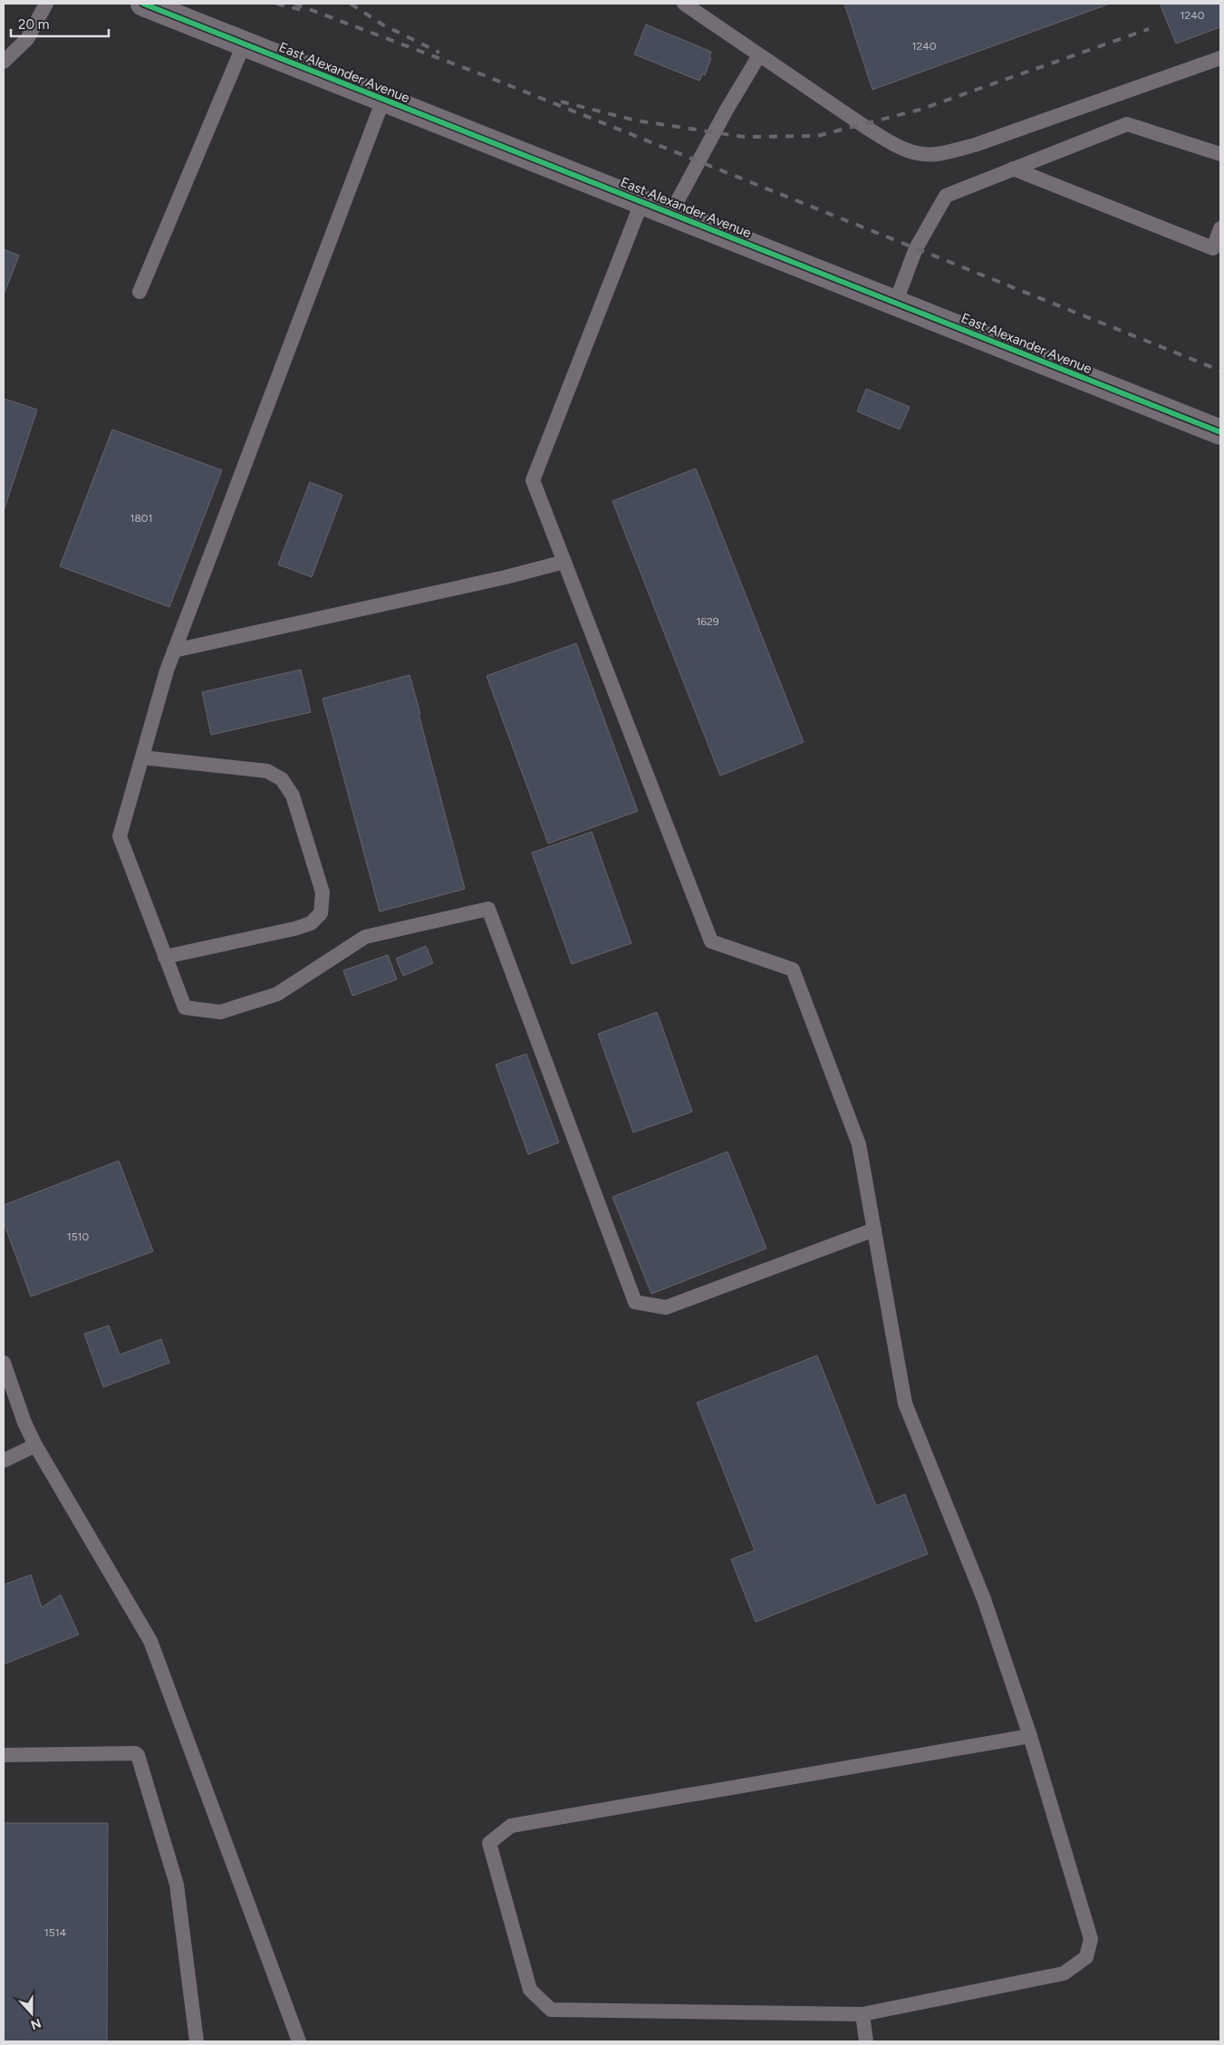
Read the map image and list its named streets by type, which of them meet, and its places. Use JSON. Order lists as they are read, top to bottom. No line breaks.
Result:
{"streets":{"street":["East Alexander Avenue"]},"house_numbers":["1240","1240","1801","1629","1510","1514"],"scale_bar":"20 m","north":"bottom"}
